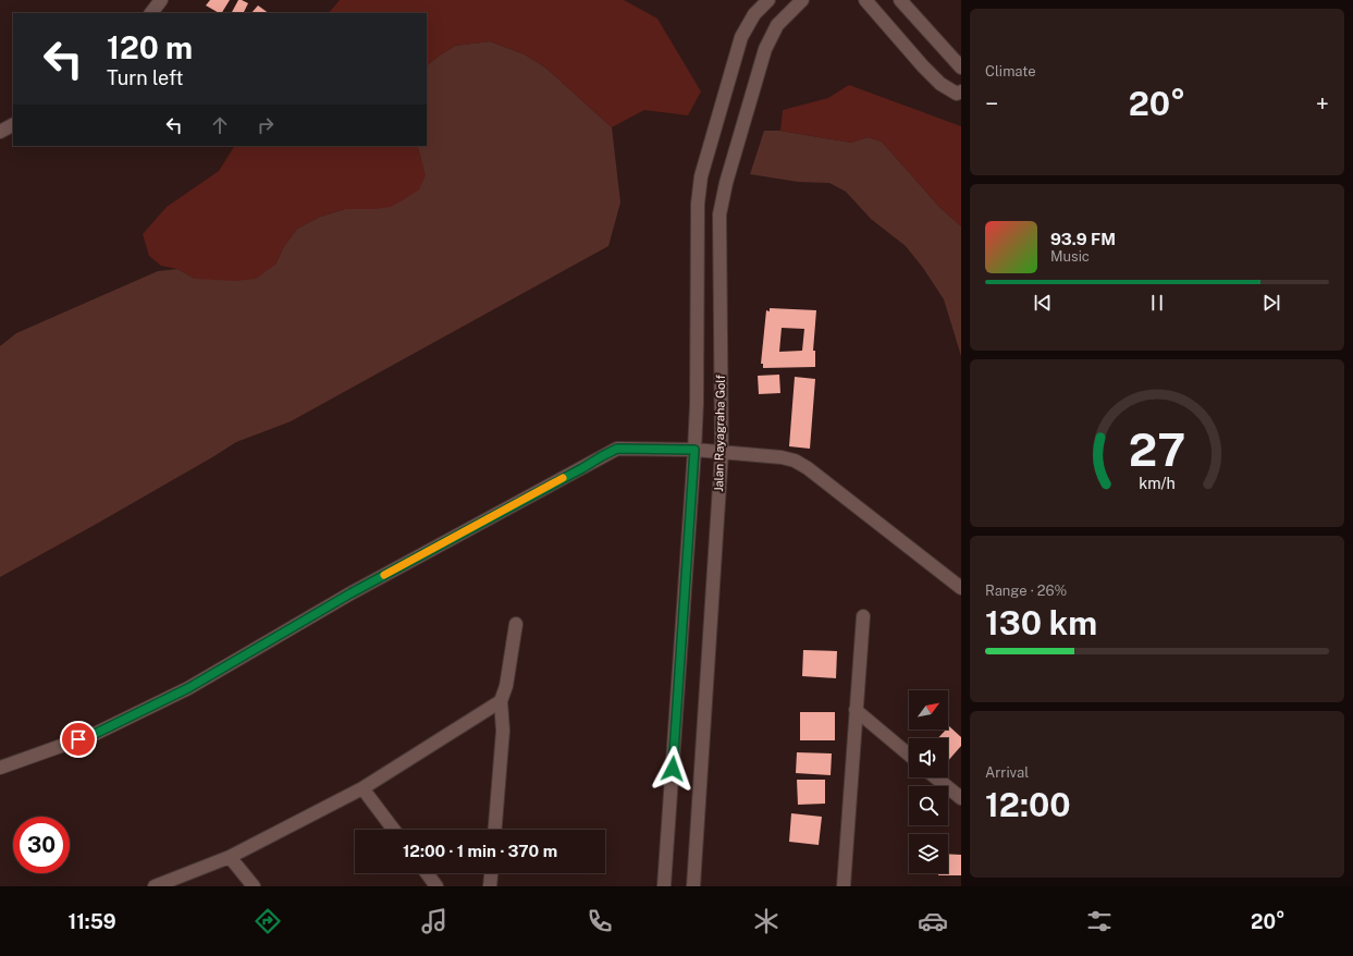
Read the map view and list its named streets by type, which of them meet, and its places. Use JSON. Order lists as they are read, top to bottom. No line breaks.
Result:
{"streets":{"street":["Jalan Rayagraha Golf"]},"north":"top right","page":{"tile":["Climate",["Range · 26%","130 km"],["Arrival","12:00"]],"turn":["120 m","Turn left"],"heat":["−","20°","+"],"song":["93.9 FM","Music"],"limit":"30","trip":"12:00 · 1 min · 370 m","tabs":["11:59","20°"],"gauge":["27","km/h"]}}
